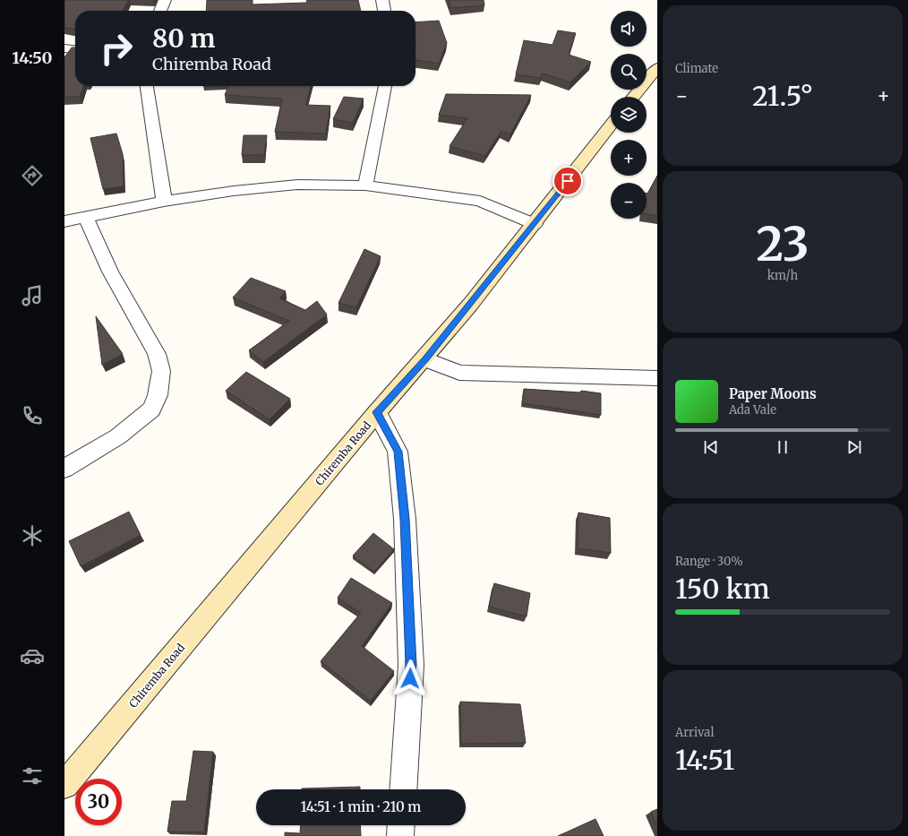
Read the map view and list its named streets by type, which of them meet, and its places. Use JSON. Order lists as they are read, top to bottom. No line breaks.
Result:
{"streets":{"main road":["Chiremba Road"]},"page":{"tabs":"14:50","tile":["Climate",["23","km/h"],["Range · 30%","150 km"],["Arrival","14:51"]],"map_buttons":["+","−"],"turn":["80 m","Chiremba Road"],"heat":["−","21.5°","+"],"song":["Paper Moons","Ada Vale"],"limit":"30","trip":"14:51 · 1 min · 210 m"}}
